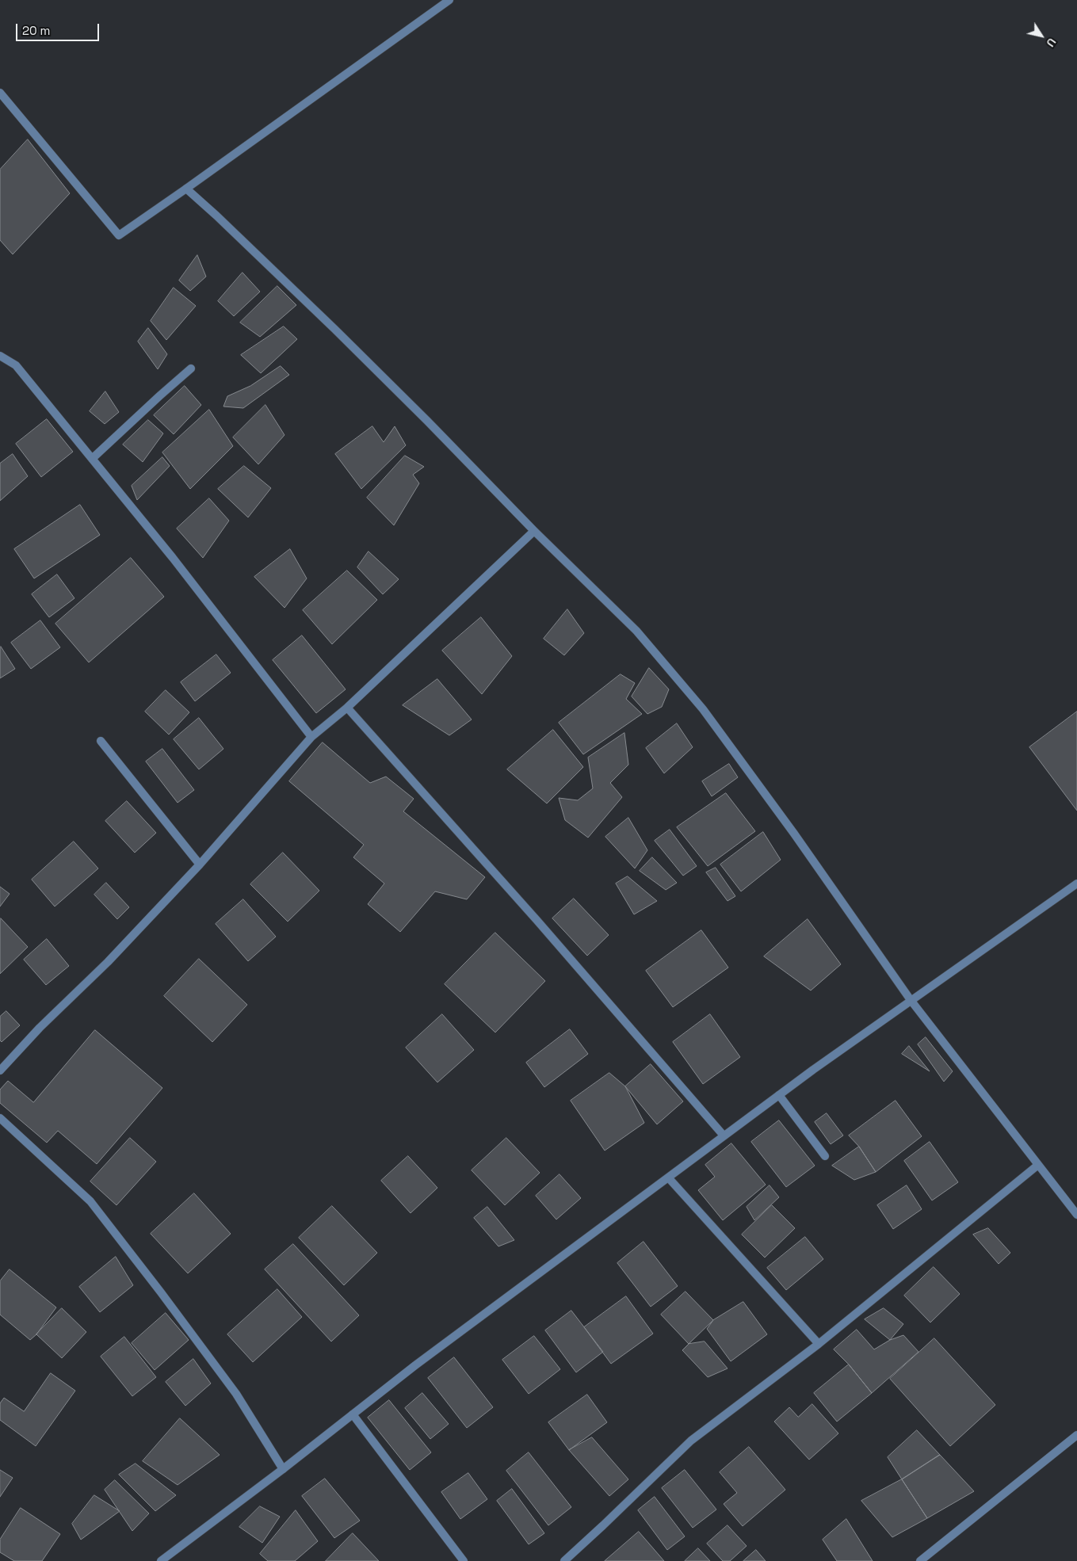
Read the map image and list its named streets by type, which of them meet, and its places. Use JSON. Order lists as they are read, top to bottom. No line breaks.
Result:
{"scale_bar":"20 m","north":"bottom right"}
